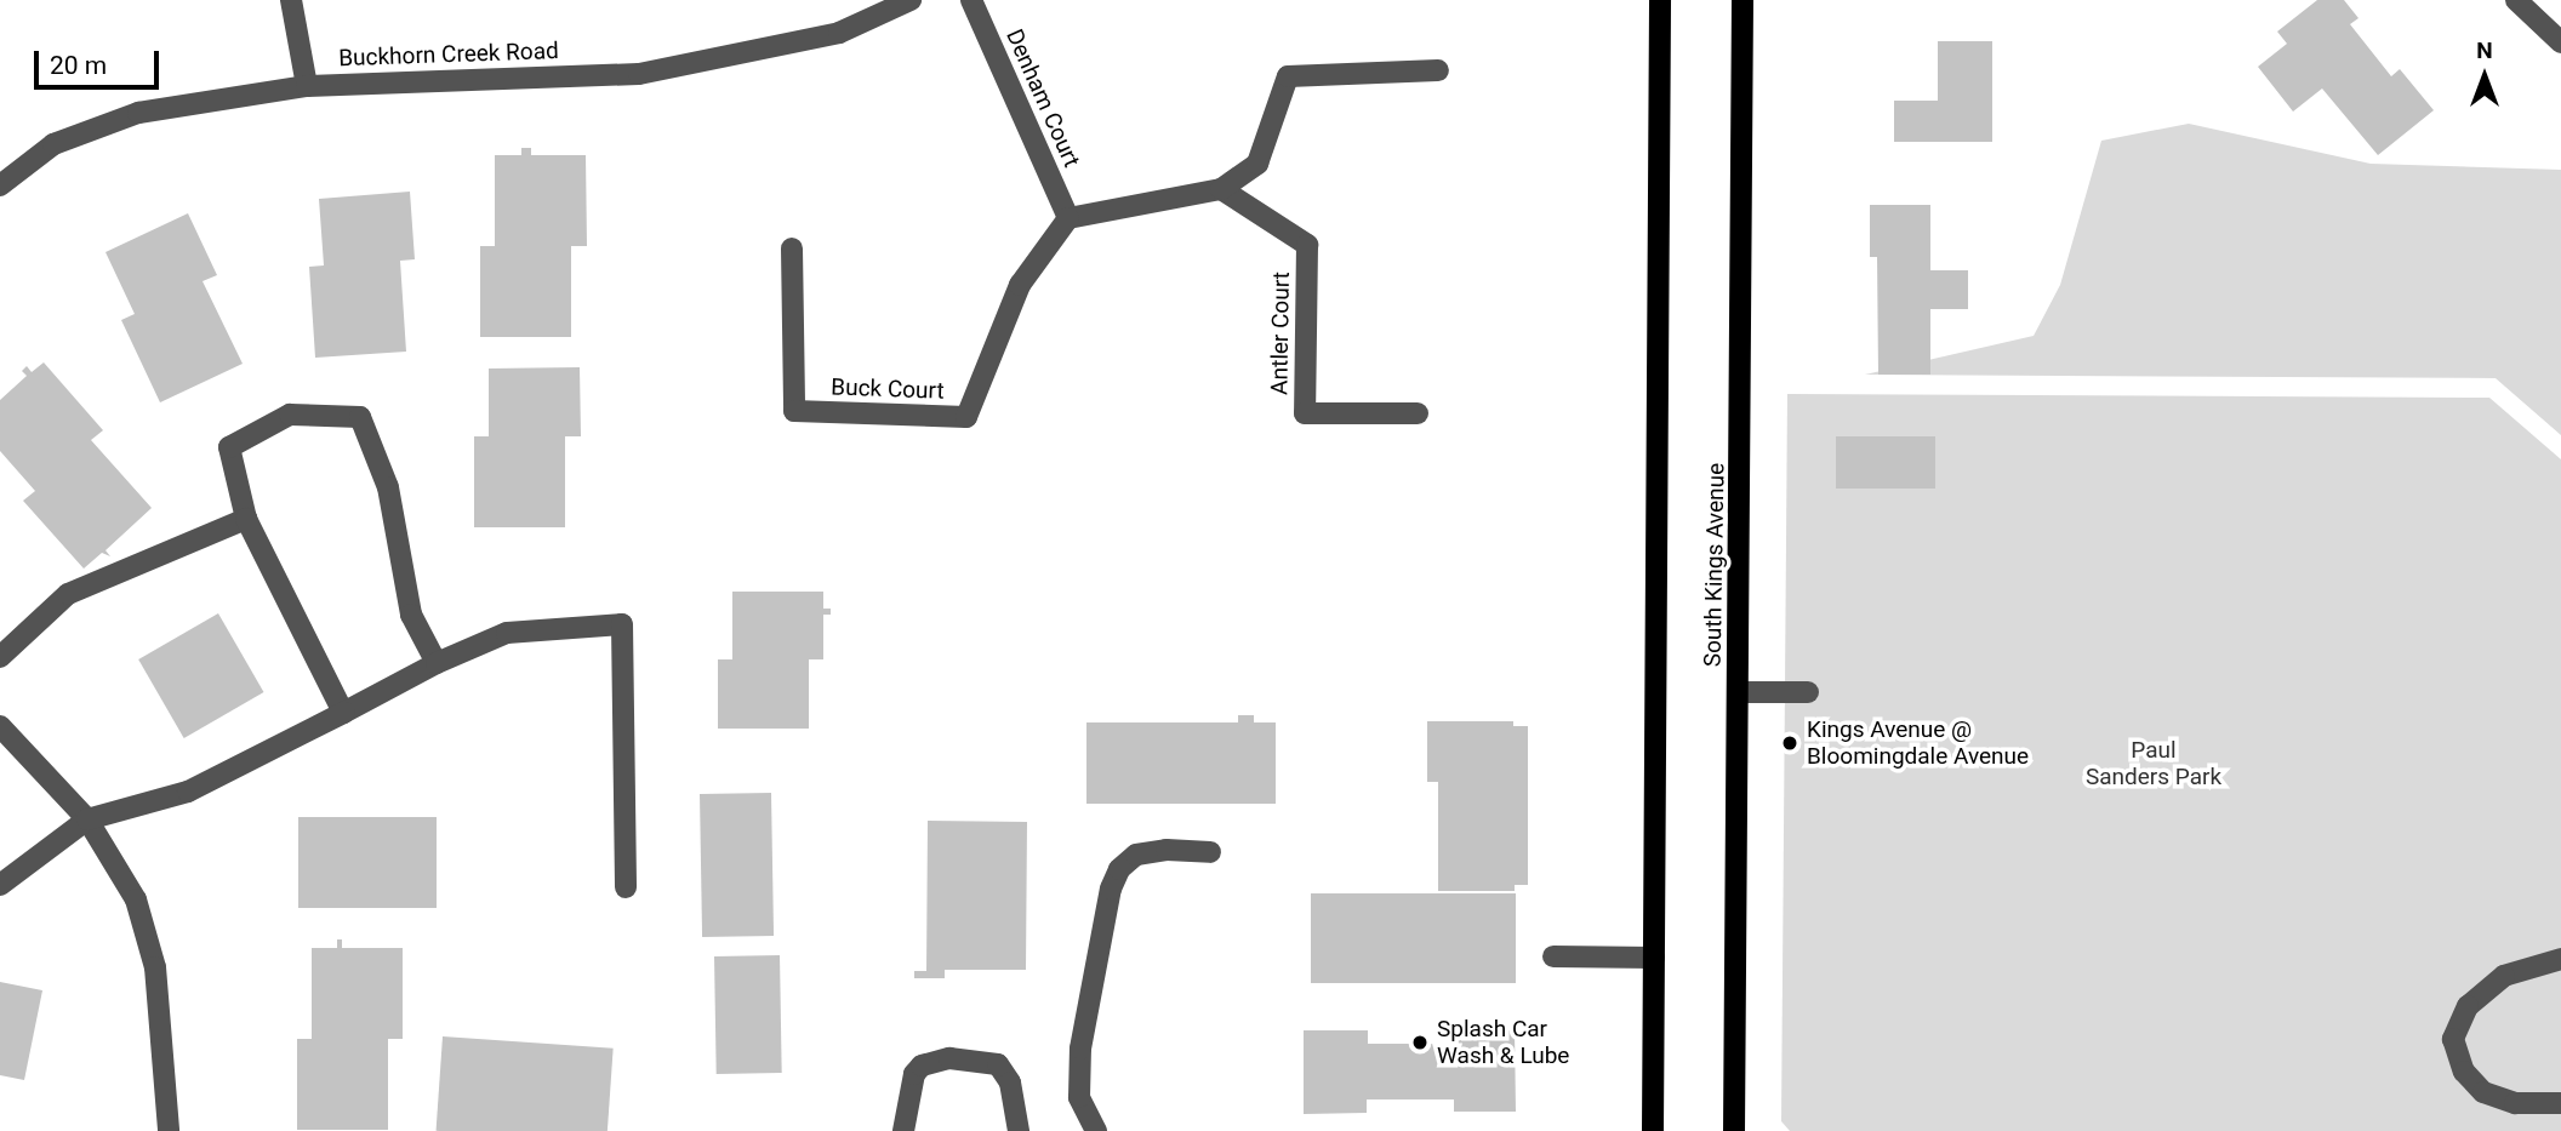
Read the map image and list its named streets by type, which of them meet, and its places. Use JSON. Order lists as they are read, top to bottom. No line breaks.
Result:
{"streets":{"main road":["South Kings Avenue"],"street":["Buckhorn Creek Road","Denham Court","Antler Court","Buck Court"]},"crossings":[["Denham Court","Buck Court"]],"parks":["Paul Sanders Park"],"places":["Kings Avenue @ Bloomingdale Avenue","Splash Car Wash & Lube"],"scale_bar":"20 m","north":"top"}
